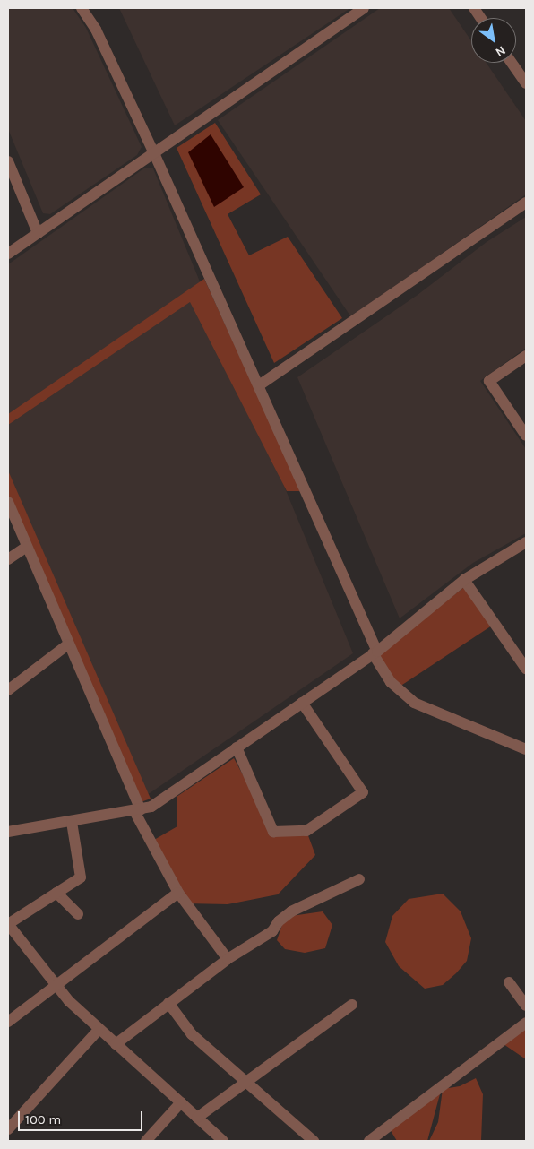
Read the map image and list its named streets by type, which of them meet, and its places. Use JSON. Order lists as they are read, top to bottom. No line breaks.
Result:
{"scale_bar":"100 m","north":"bottom right"}
